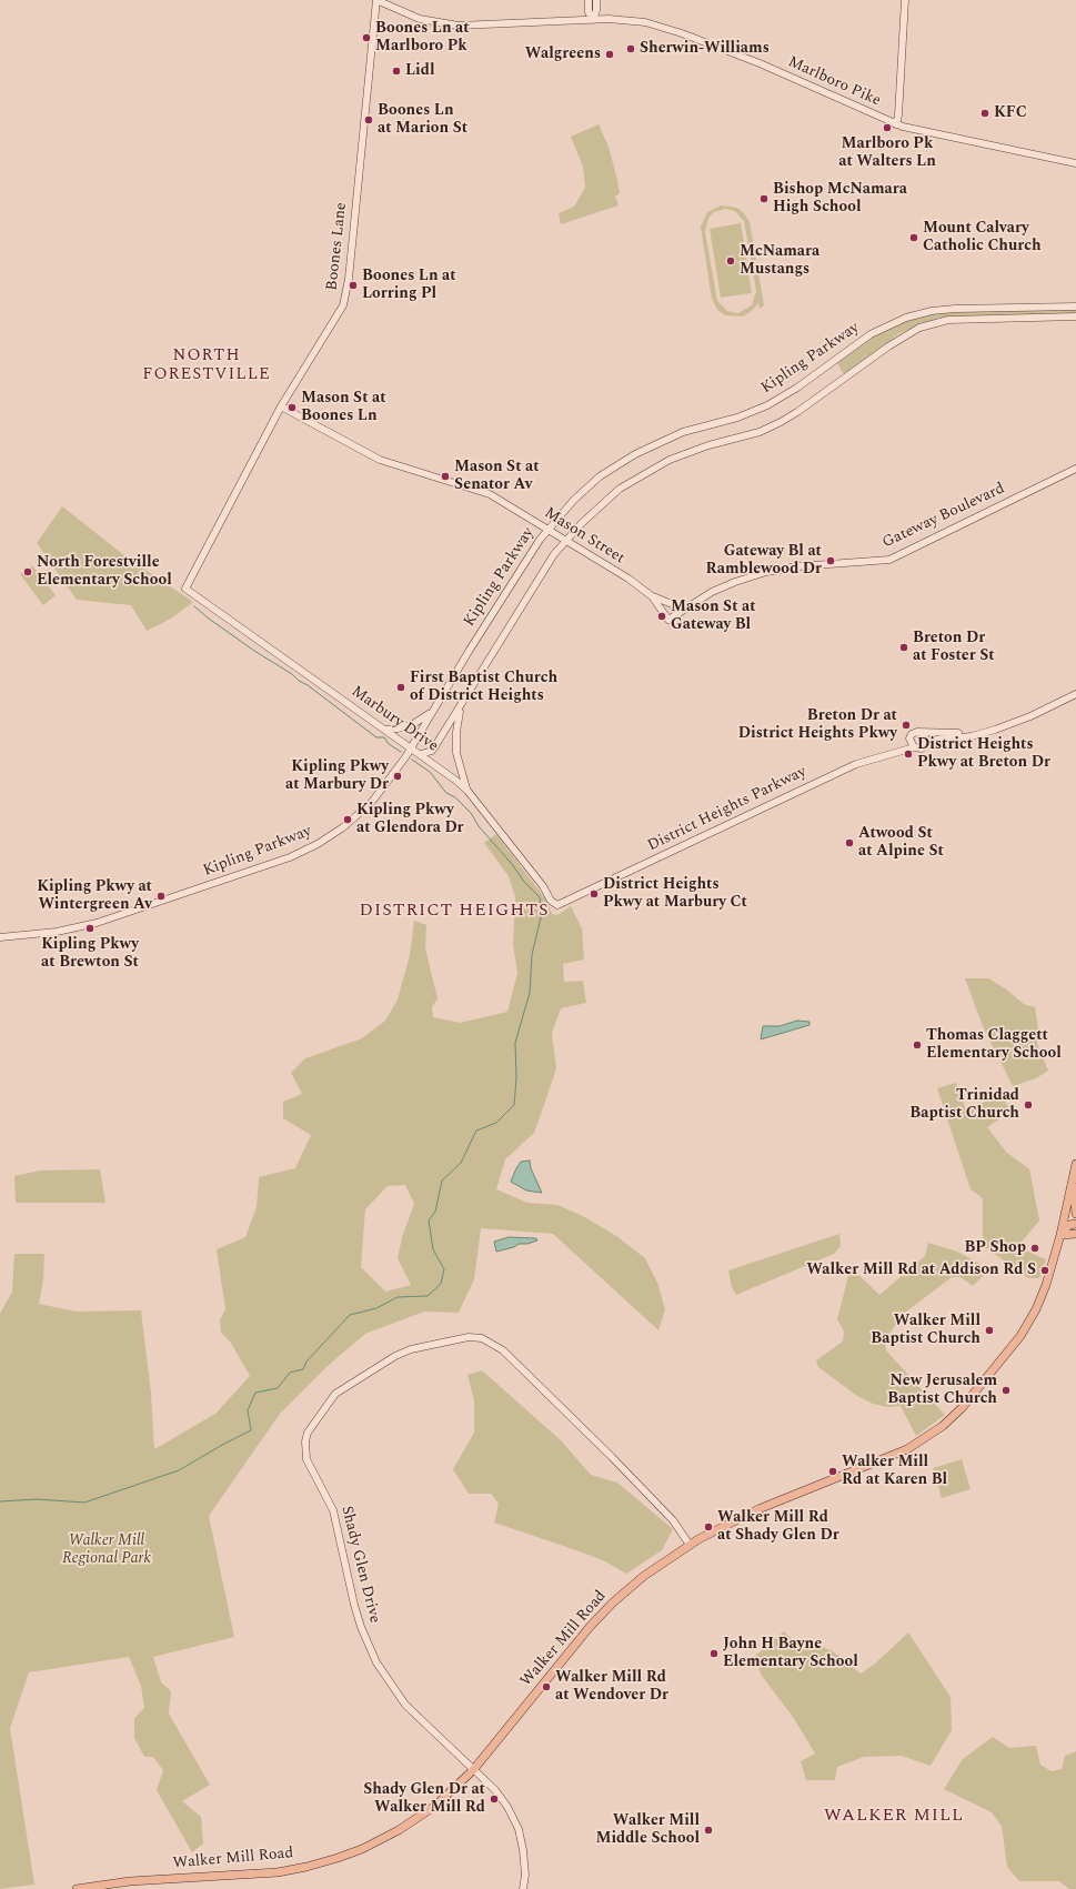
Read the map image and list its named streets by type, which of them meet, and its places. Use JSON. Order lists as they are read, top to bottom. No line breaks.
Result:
{"streets":{"main road":["Walker Mill Road"],"street":["Marlboro Pike","Boones Lane","Kipling Parkway","Gateway Boulevard","Mason Street","Marbury Drive","District Heights Parkway","Shady Glen Drive"]},"crossings":[["Marlboro Pike","Boones Lane"],["Boones Lane","Mason Street"],["Boones Lane","Marbury Drive"],["Kipling Parkway","Mason Street"],["Kipling Parkway","Marbury Drive"],["Gateway Boulevard","Mason Street"],["Marbury Drive","District Heights Parkway"],["Shady Glen Drive","Walker Mill Road"]],"districts":["NORTH FORESTVILLE","DISTRICT HEIGHTS","WALKER MILL"],"parks":["Walker Mill Regional Park"],"places":["Boones Ln at Marlboro Pk","Sherwin-Williams","Walgreens","Lidl","KFC","Boones Ln at Marion St","Marlboro Pk at Walters Ln","Bishop McNamara High School","Mount Calvary Catholic Church","McNamara Mustangs","Boones Ln at Lorring Pl","Mason St at Boones Ln","Mason St at Senator Av","Gateway Bl at Ramblewood Dr","North Forestville Elementary School","Mason St at Gateway Bl","Breton Dr at Foster St","First Baptist Church of District Heights","Breton Dr at District Heights Pkwy","District Heights Pkwy at Breton Dr","Kipling Pkwy at Marbury Dr","Kipling Pkwy at Glendora Dr","Atwood St at Alpine St","District Heights Pkwy at Marbury Ct","Kipling Pkwy at Wintergreen Av","Kipling Pkwy at Brewton St","Thomas Claggett Elementary School","Trinidad Baptist Church","BP Shop","Walker Mill Rd at Addison Rd S","Walker Mill Baptist Church","New Jerusalem Baptist Church","Walker Mill Rd at Karen Bl","Walker Mill Rd at Shady Glen Dr","John H Bayne Elementary School","Walker Mill Rd at Wendover Dr","Shady Glen Dr at Walker Mill Rd","Walker Mill Middle School"]}
